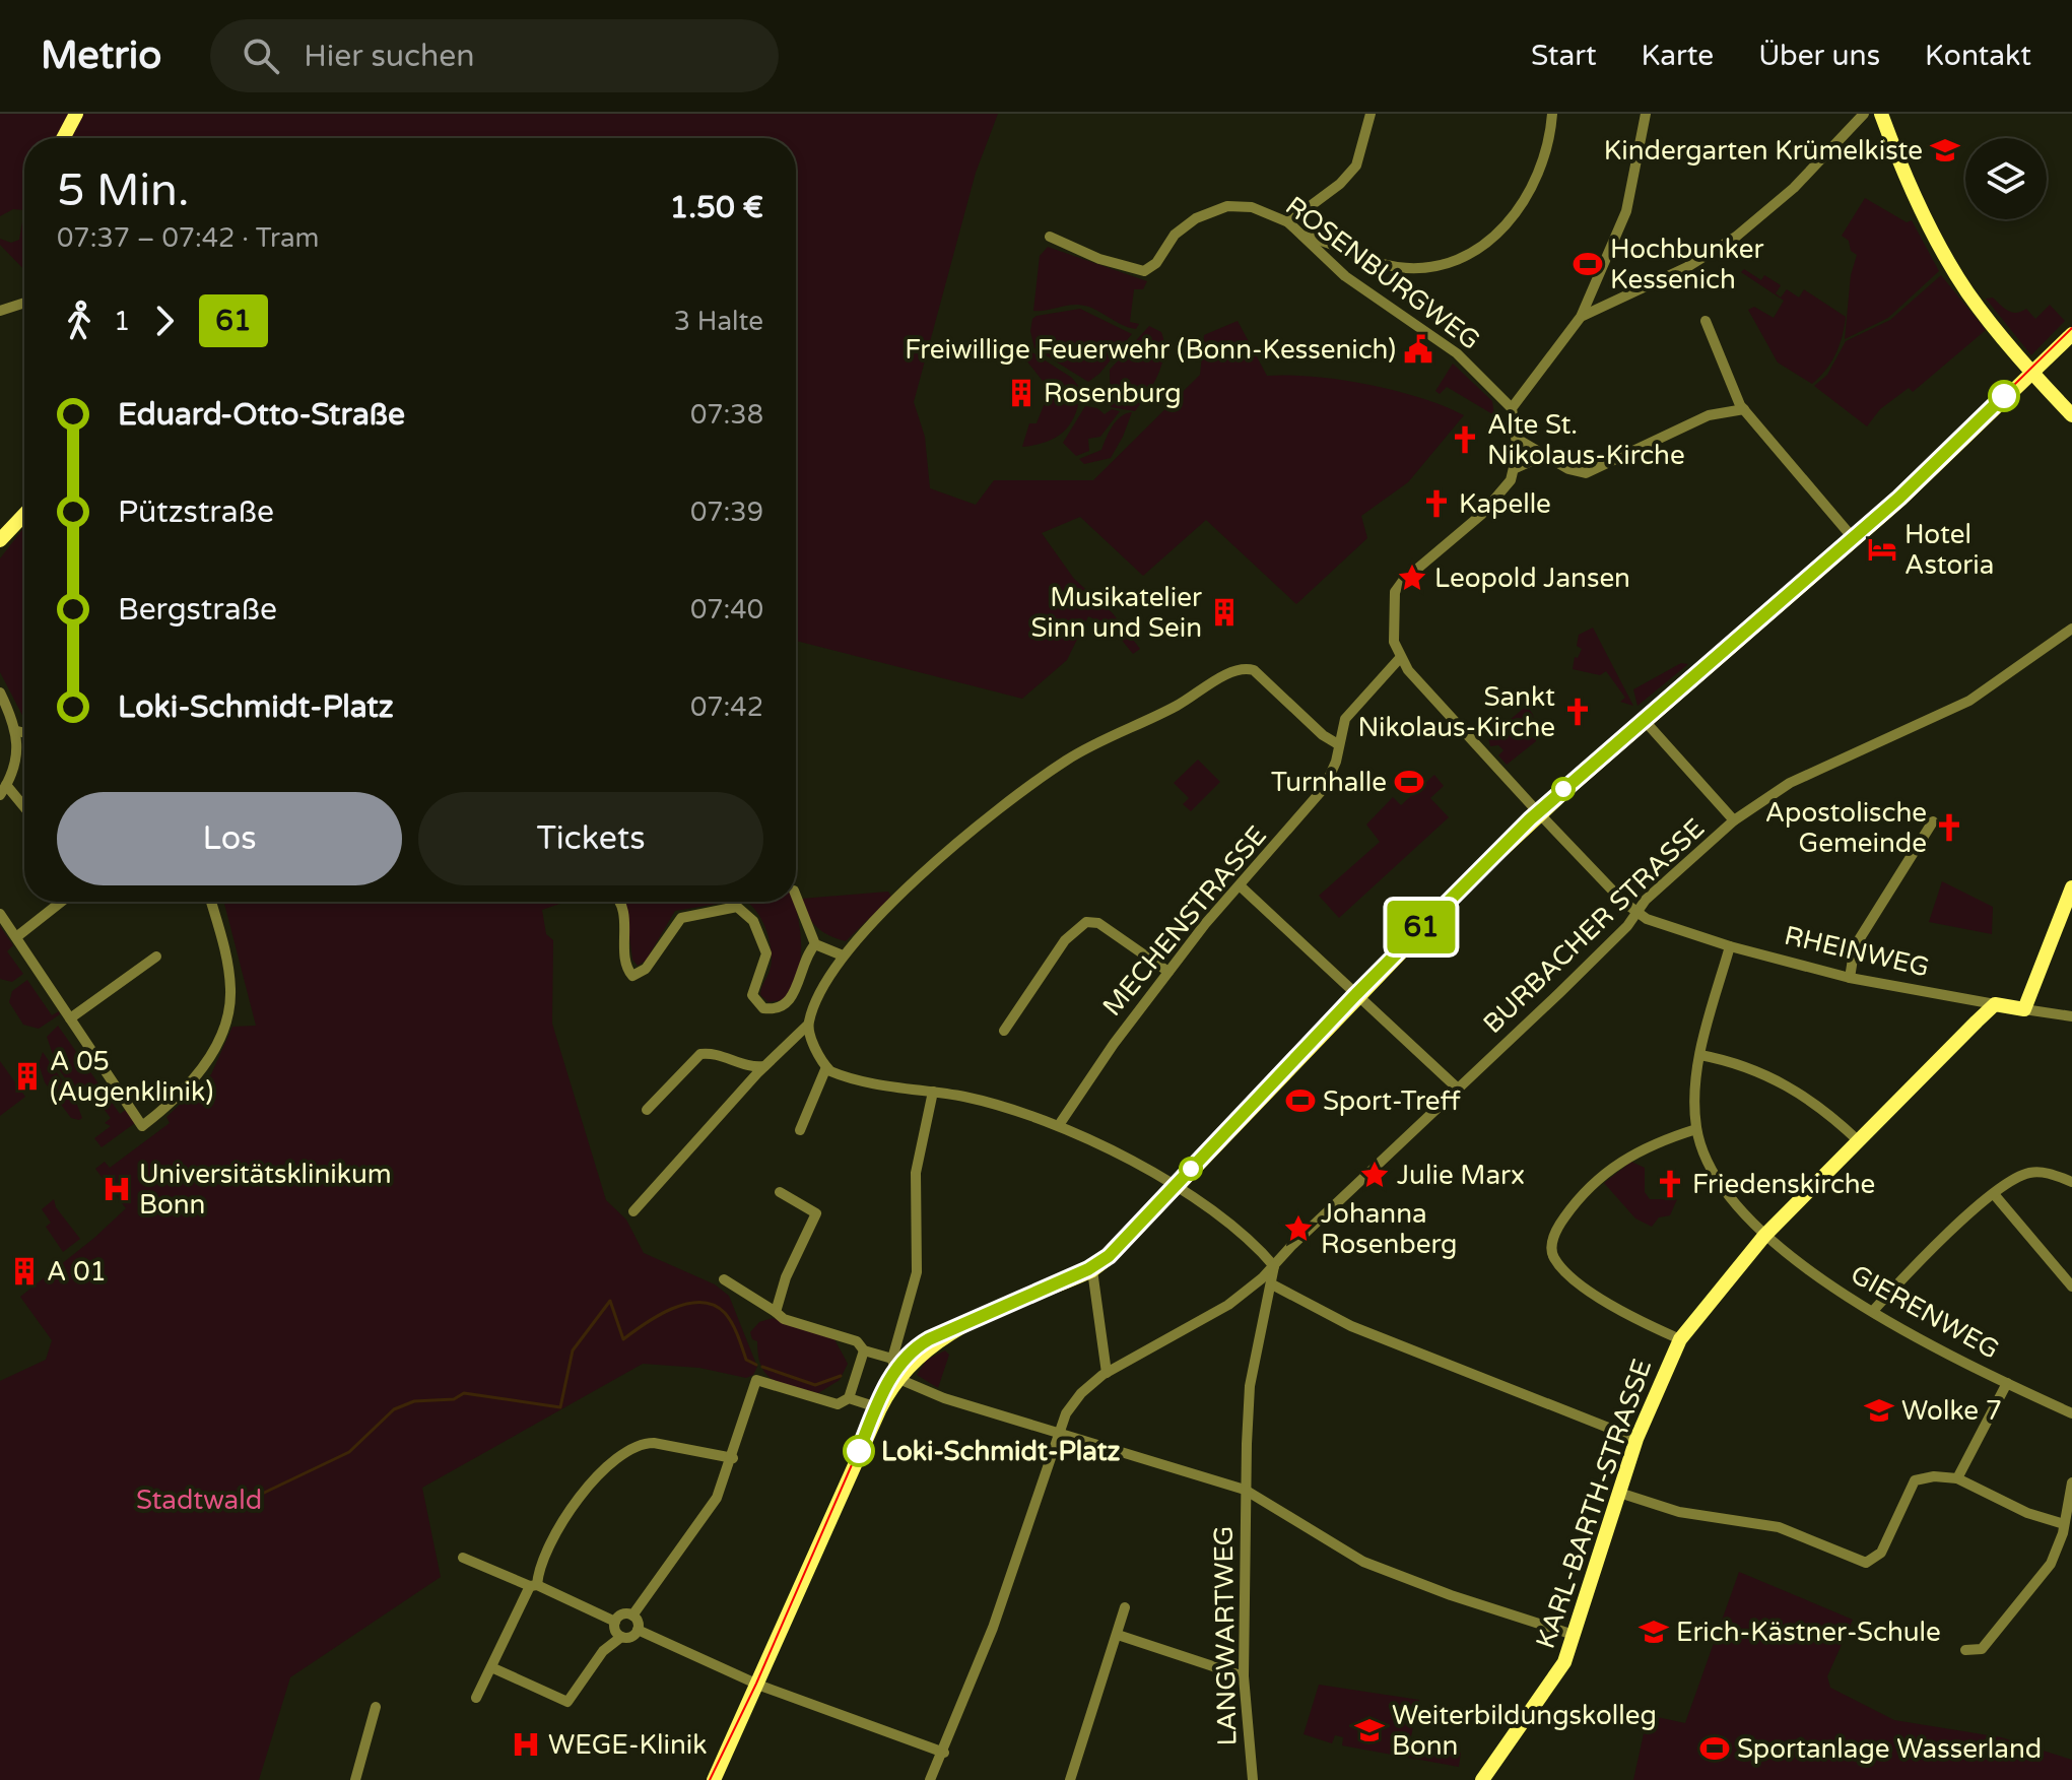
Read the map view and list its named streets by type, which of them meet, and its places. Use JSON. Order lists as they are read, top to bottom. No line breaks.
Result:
{"streets":{"main road":["RHEINWEG","KARL-BARTH-STRASSE"],"street":["ROSENBURGWEG","MECHENSTRASSE","BURBACHER STRASSE","GIERENWEG","LANGWARTWEG"]},"crossings":[["BURBACHER STRASSE","RHEINWEG"],["BURBACHER STRASSE","LANGWARTWEG"],["RHEINWEG","KARL-BARTH-STRASSE"],["GIERENWEG","KARL-BARTH-STRASSE"]],"parks":["Stadtwald"],"places":{"school or university":["Kindergarten Krümelkiste","Wolke 7","Erich-Kästner-Schule","Weiterbildungskolleg Bonn"],"sports":["Hochbunker Kessenich","Turnhalle","Sport-Treff","Sportanlage Wasserland"],"public building":["Freiwillige Feuerwehr (Bonn-Kessenich)"],"building":["Rosenburg","Musikatelier Sinn und Sein","A 05 (Augenklinik)","A 01"],"church":["Alte St. Nikolaus-Kirche","Kapelle","Sankt Nikolaus-Kirche","Apostolische Gemeinde","Friedenskirche"],"hotel":["Hotel Astoria"],"place":["Leopold Jansen","Julie Marx","Johanna Rosenberg"],"hospital":["Universitätsklinikum Bonn","WEGE-Klinik"],"other":["Loki-Schmidt-Platz"]},"lines":["tram line 61"],"page":{"header":"Metrio","search":"Hier suchen","nav":["Start","Karte","Über uns","Kontakt"],"on_map":"61","heading":["5 Min.","07:37 – 07:42 · Tram","1.50 €"],"legs":["1","61","3 Halte"],"list":[{"name":"Eduard-Otto-Straße","value":"07:38"},{"name":"Pützstraße","value":"07:39"},{"name":"Bergstraße","value":"07:40"},{"name":"Loki-Schmidt-Platz","value":"07:42"}],"buttons":["Los","Tickets"]}}
